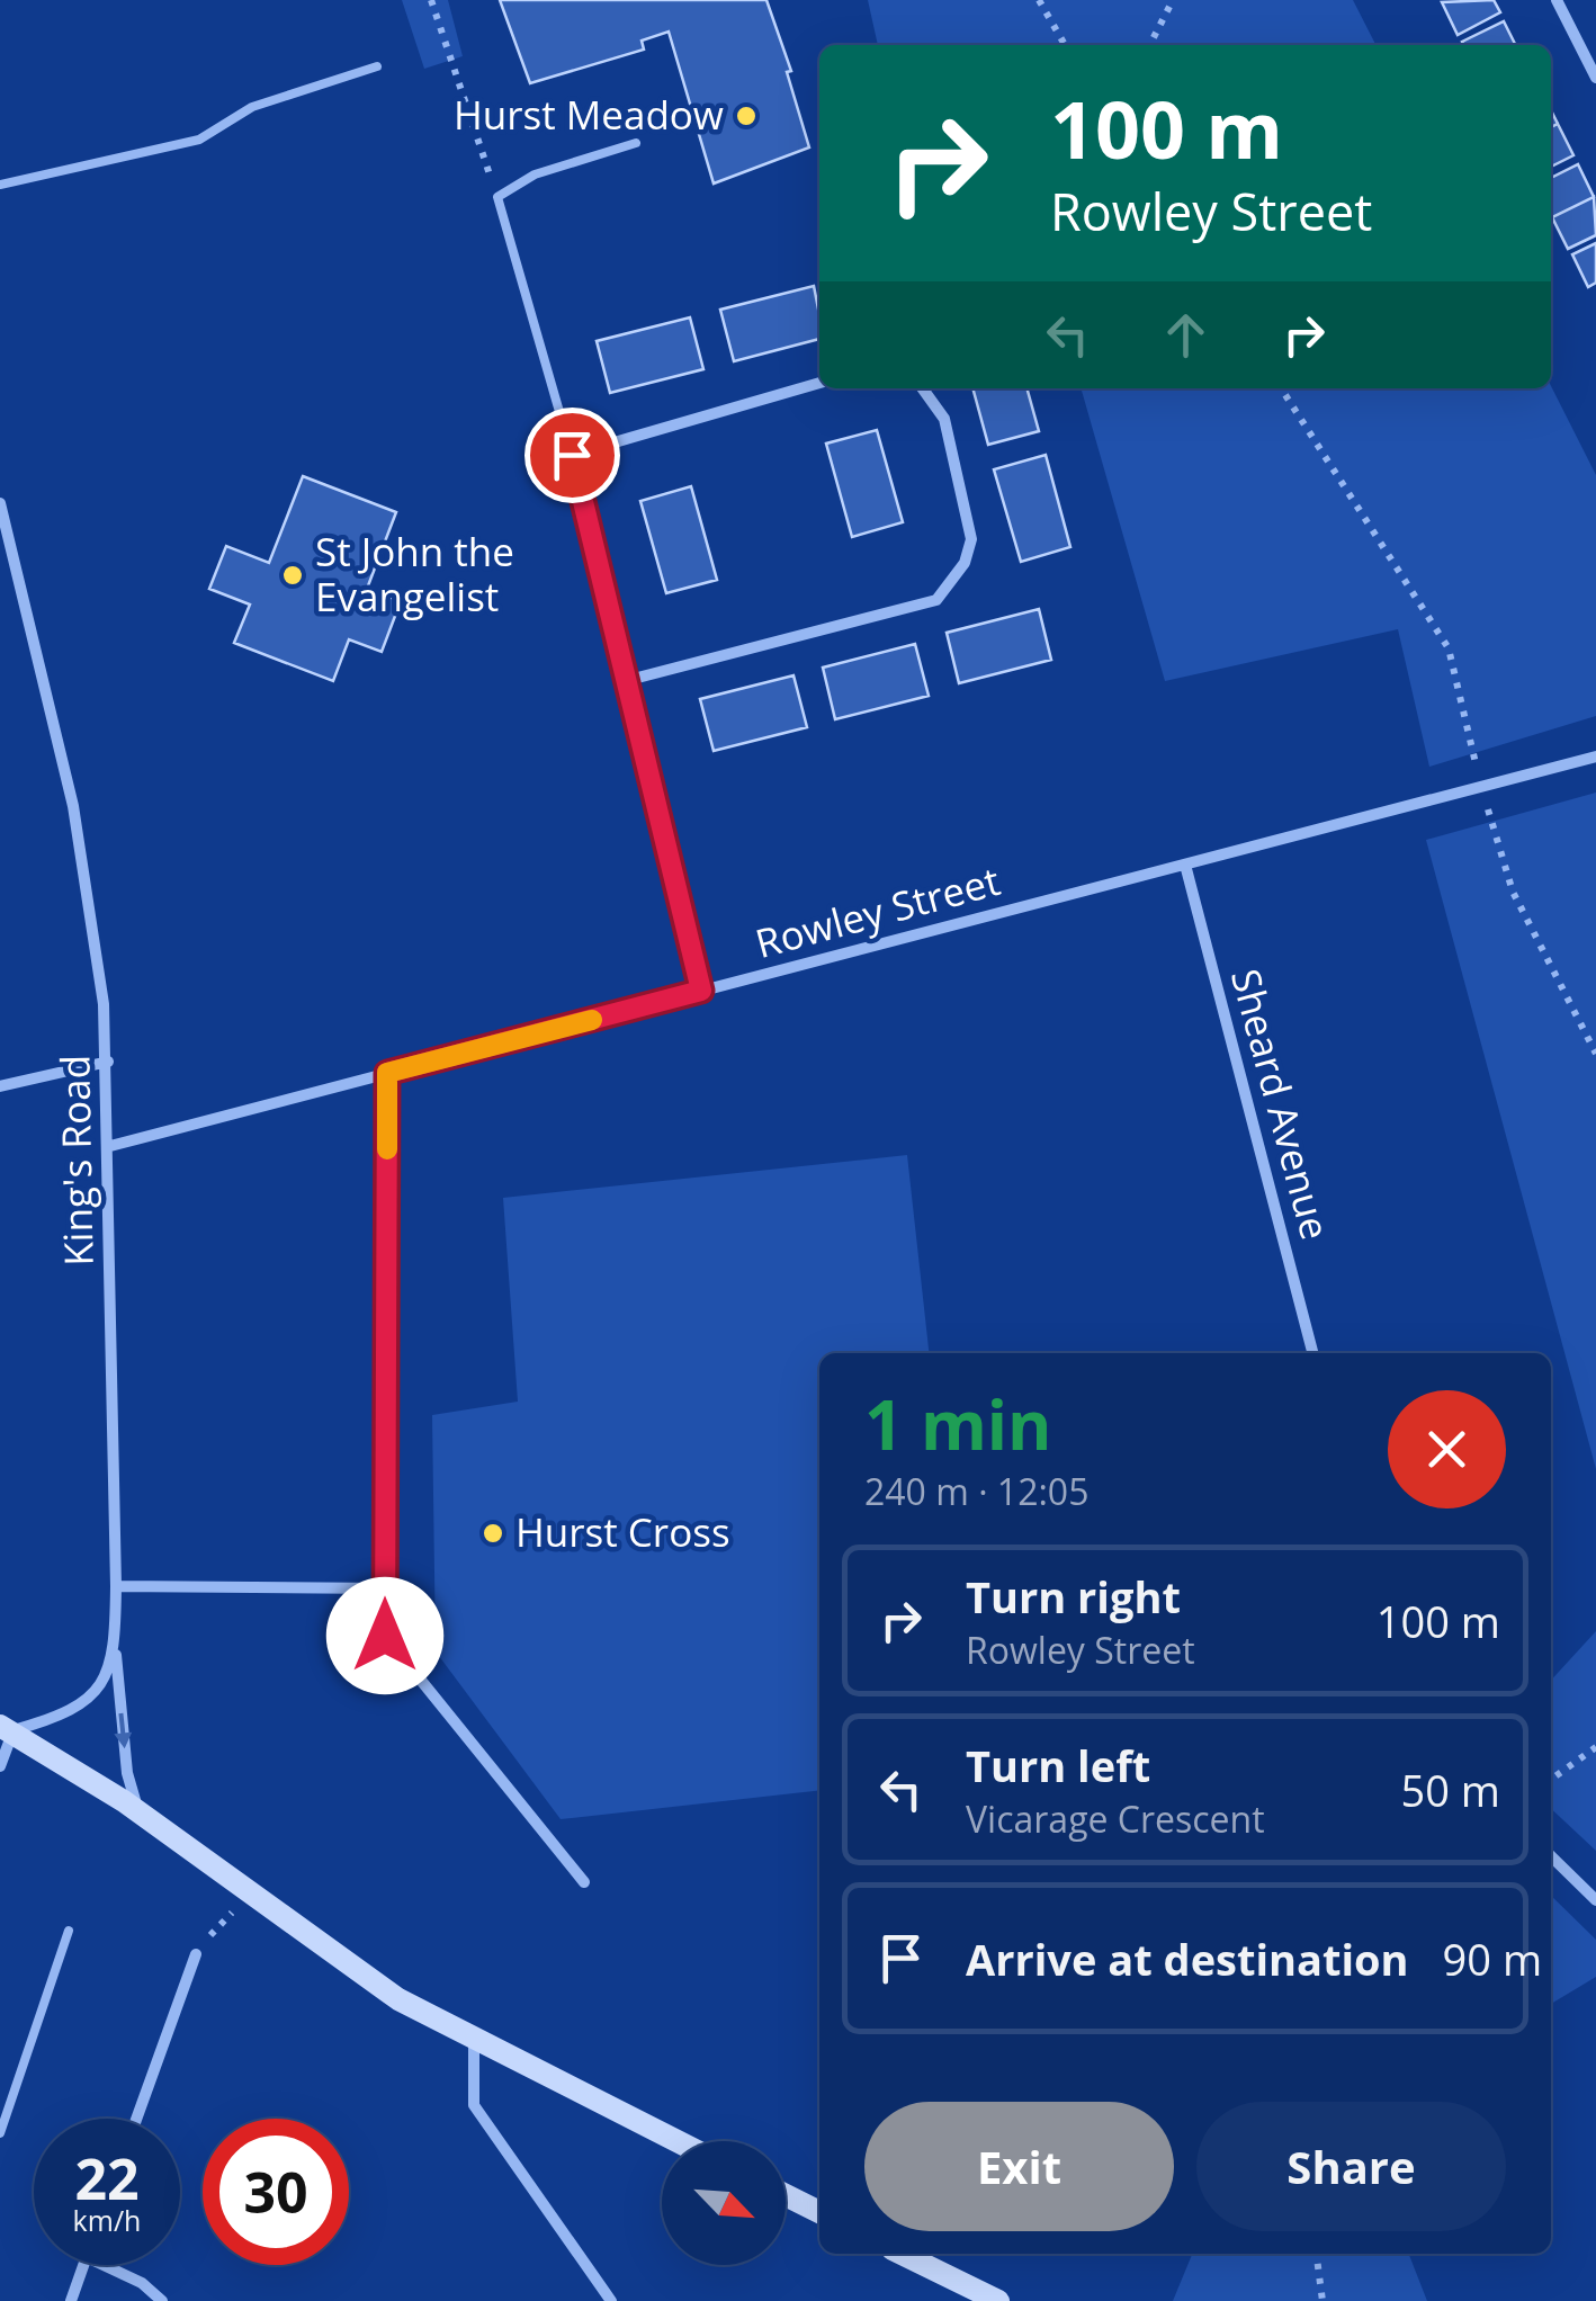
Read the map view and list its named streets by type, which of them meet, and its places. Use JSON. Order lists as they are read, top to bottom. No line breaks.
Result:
{"streets":{"street":["Rowley Street","Sheard Avenue","King's Road"]},"crossings":[["Rowley Street","Sheard Avenue"],["Rowley Street","King's Road"]],"places":["Hurst Meadow","St John the Evangelist","Hurst Cross"],"north":"bottom right","page":{"turn":["100 m","Rowley Street"],"heading":["1 min","240 m · 12:05"],"list":[{"name":"Turn right","note":"Rowley Street","value":"100 m"},{"name":"Turn left","note":"Vicarage Crescent","value":"50 m"},{"name":"Arrive at destination","value":"90 m"}],"buttons":["Exit","Share"],"speed":"22 km/h","limit":"30"}}
